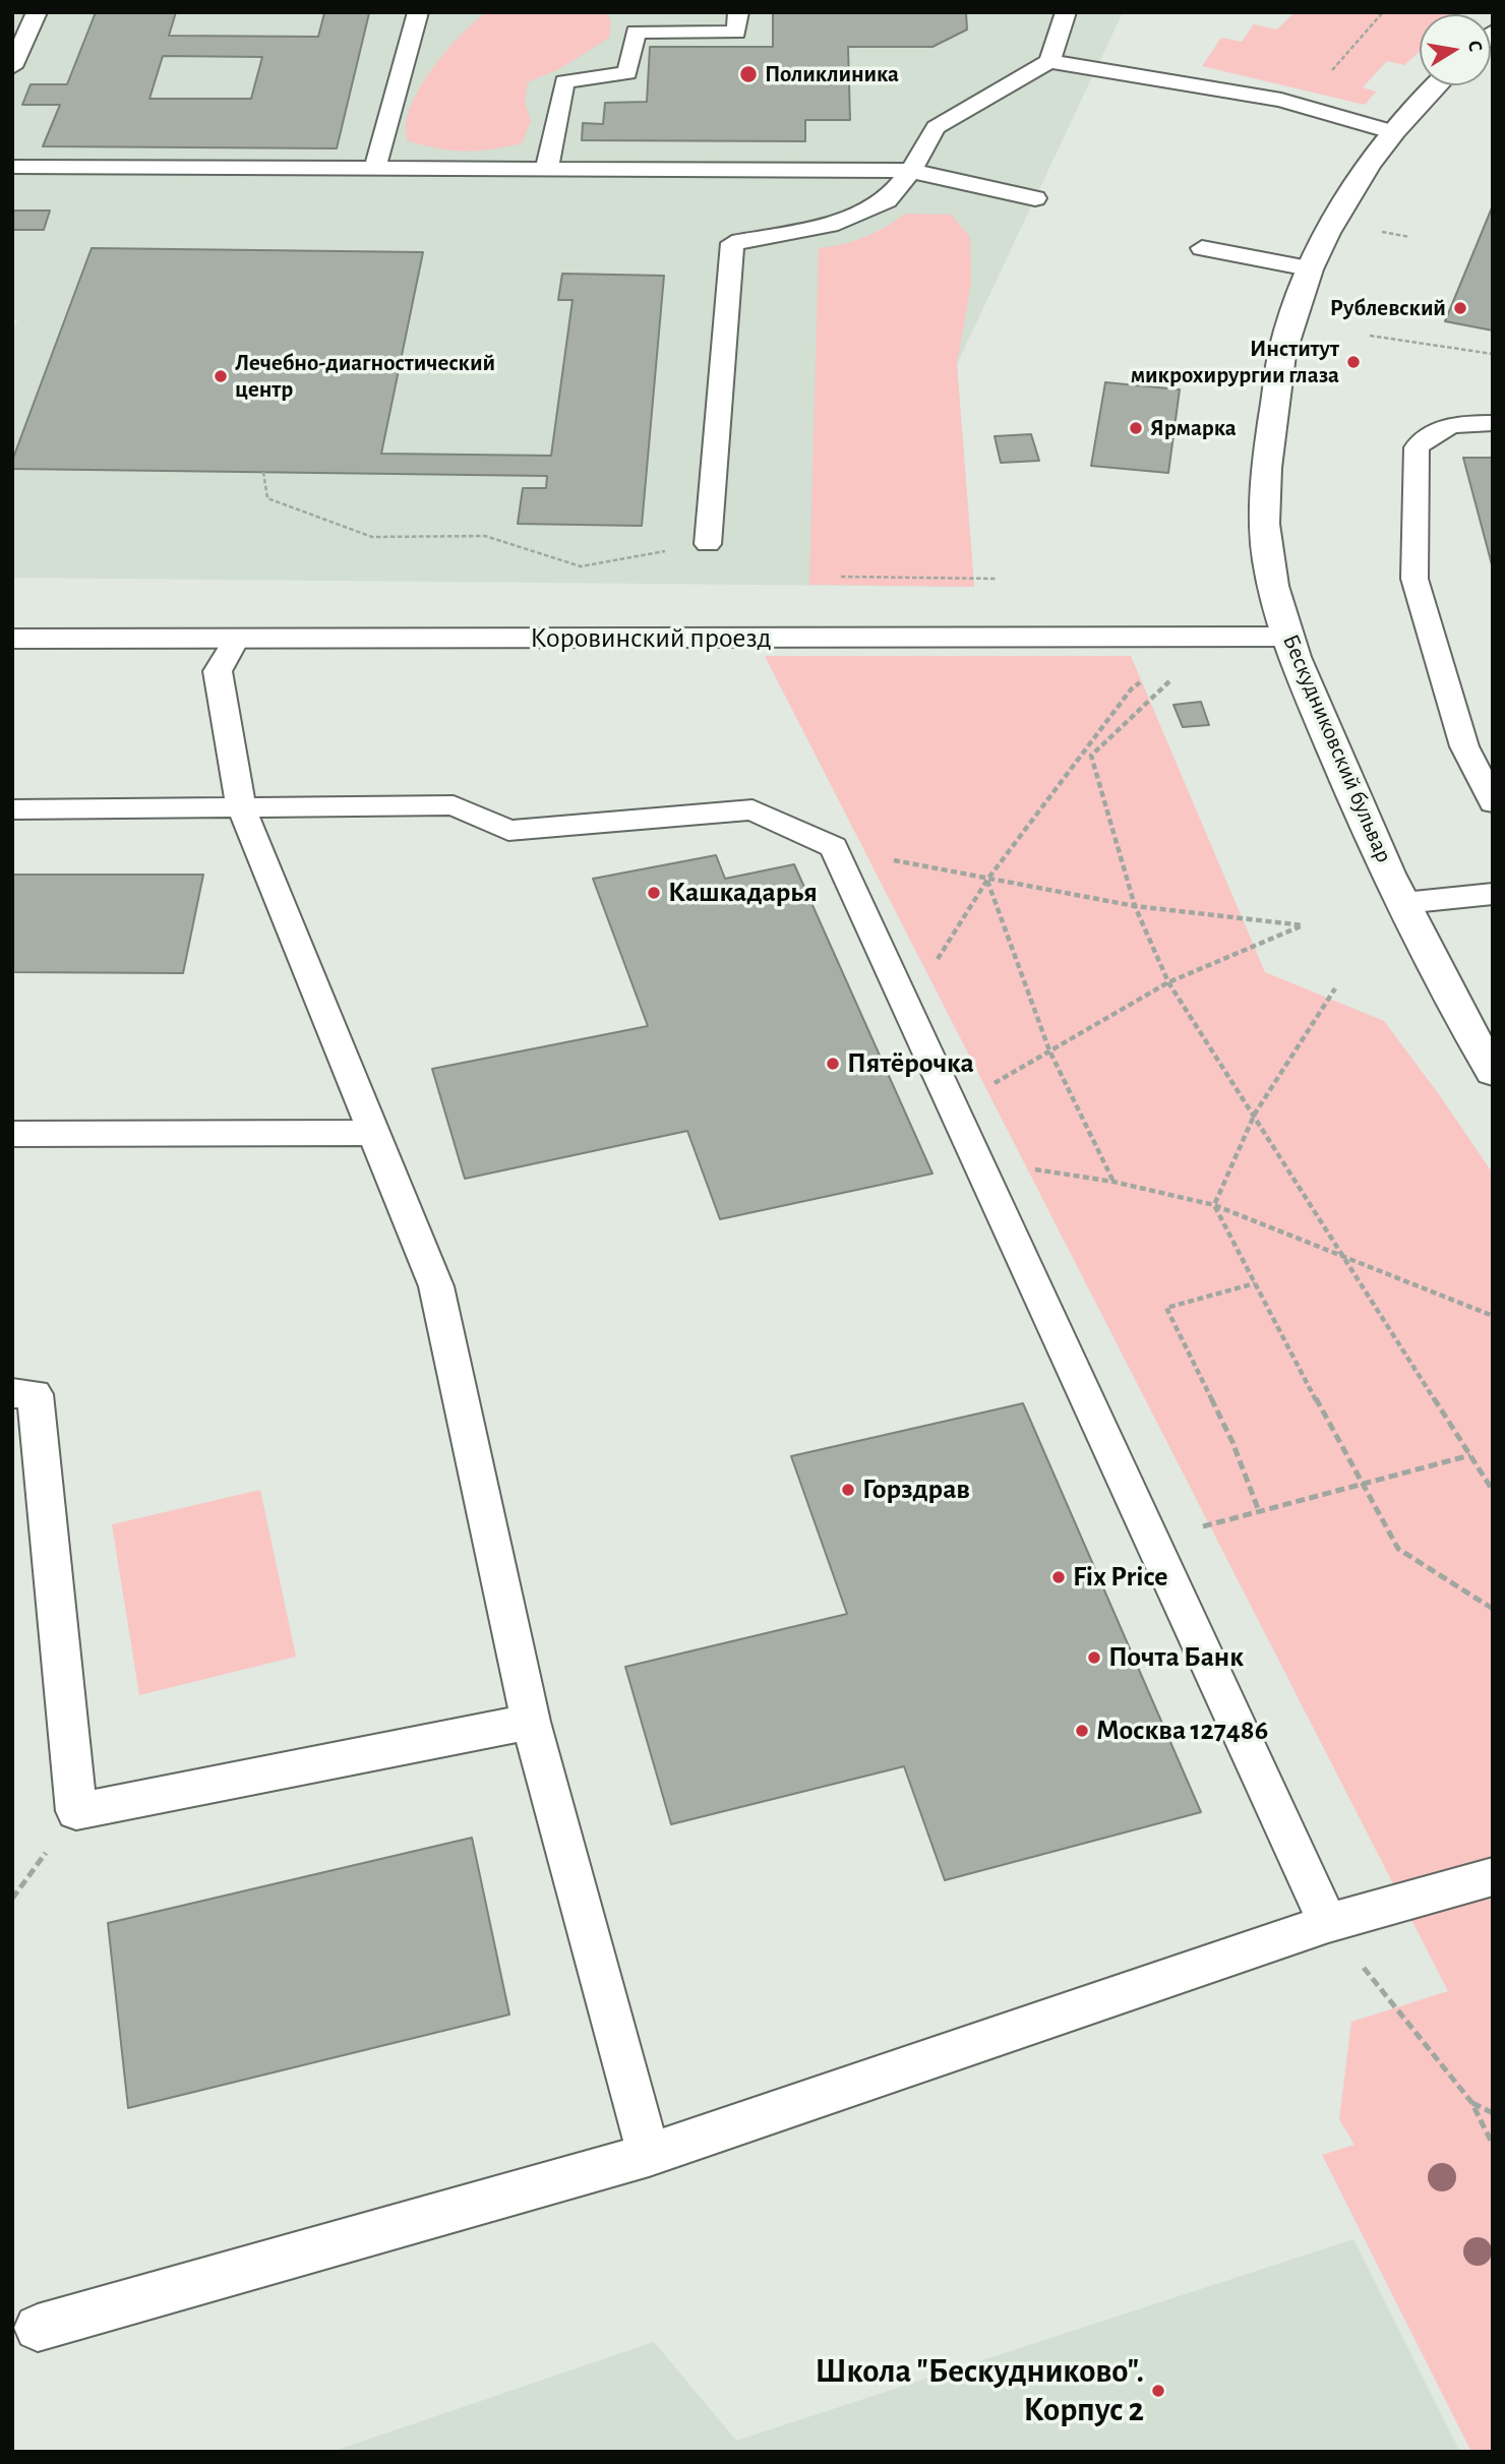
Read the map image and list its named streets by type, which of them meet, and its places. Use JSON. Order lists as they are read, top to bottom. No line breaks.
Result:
{"streets":{"street":["Коровинский проезд","Бескудниковский бульвар"]},"crossings":[["Коровинский проезд","Бескудниковский бульвар"]],"places":["Поликлиника","Рублевский","Институт микрохирургии глаза","Лечебно-диагностический центр","Ярмарка","Кашкадарья","Пятёрочка","Горздрав","Fix Price","Почта Банк","Москва 127486","Школа \"Бескудниково\". Корпус 2"],"north":"right"}
